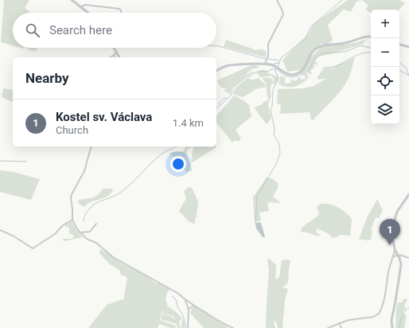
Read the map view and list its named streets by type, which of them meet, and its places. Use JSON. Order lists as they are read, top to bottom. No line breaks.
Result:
{"page":{"map_buttons":["+","−"],"search":"Search here","heading":"Nearby","list":[{"mark":"1","name":"Kostel sv. Václava","note":"Church","value":"1.4 km"}],"pins":"1"}}
